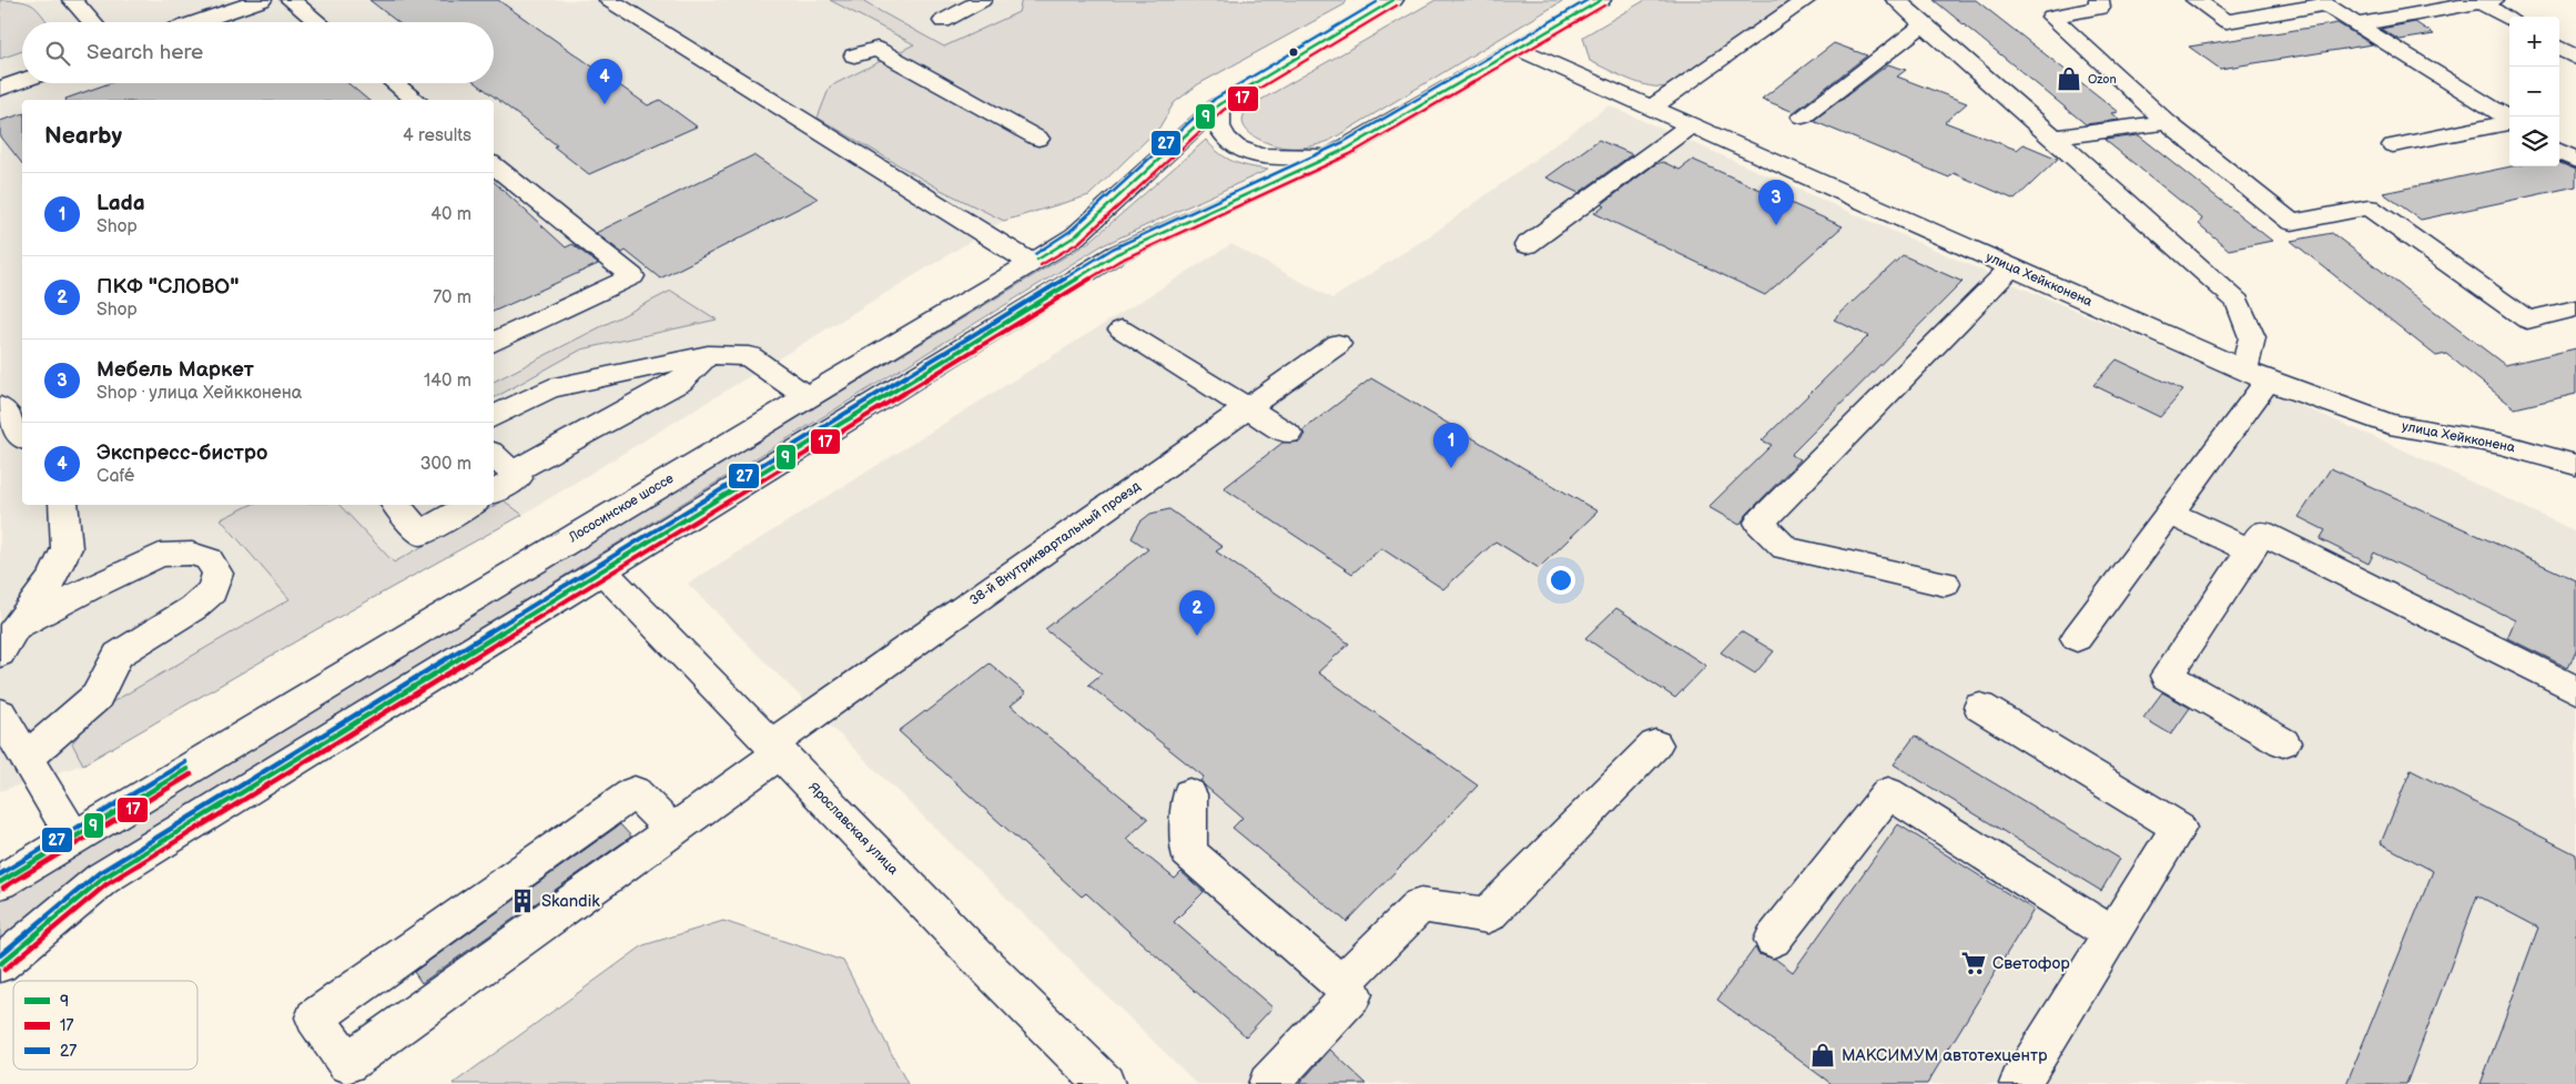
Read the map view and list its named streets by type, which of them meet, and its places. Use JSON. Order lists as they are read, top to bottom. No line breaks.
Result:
{"streets":{"street":["улица Хейкконена","Лососинское шоссе","38-й Внутриквартальный проезд","Ярославская улица"]},"crossings":[["38-й Внутриквартальный проезд","Ярославская улица"]],"places":{"shop":["Ozon","МАКСИМУМ автотехцентр"],"building":["Skandik"],"supermarket":["Светофор"]},"lines":["transit line 9","transit line 27","transit line 17"],"legend":["9","17","27"],"page":{"map_buttons":["+","−"],"search":"Search here","pins":["4","3","1","2"],"heading":["Nearby","4 results"],"list":[{"mark":"1","name":"Lada","note":"Shop","value":"40 m"},{"mark":"2","name":"ПКФ \"СЛОВО\"","note":"Shop","value":"70 m"},{"mark":"3","name":"Мебель Маркет","note":"Shop · улица Хейкконена","value":"140 m"},{"mark":"4","name":"Экспресс-бистро","note":"Café","value":"300 m"}]}}
